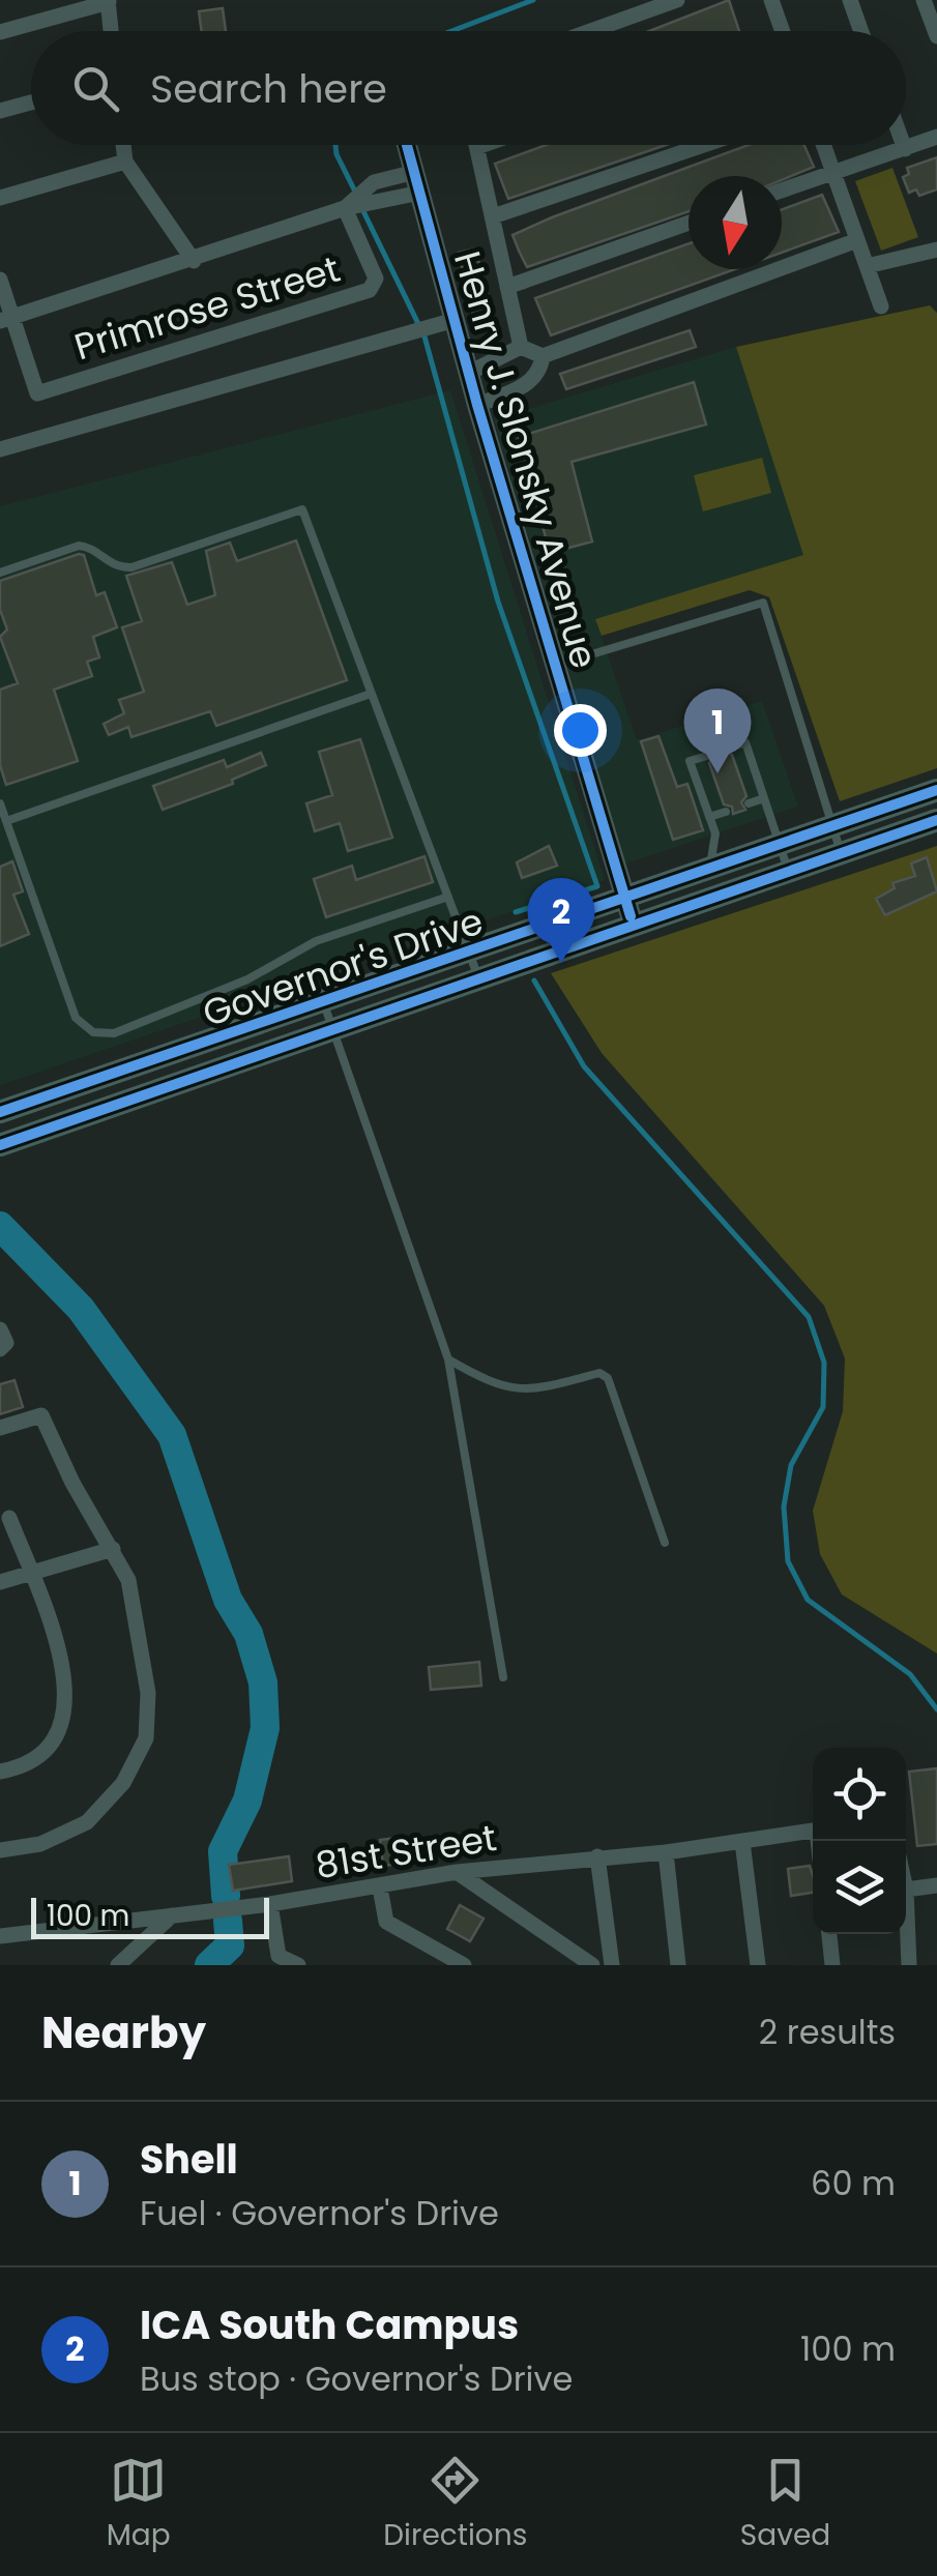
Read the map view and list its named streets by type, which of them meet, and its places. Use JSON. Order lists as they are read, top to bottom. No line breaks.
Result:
{"streets":{"main road":["Governor's Drive"],"street":["Primrose Street","Henry J. Slonsky Avenue","81st Street"]},"crossings":[["Henry J. Slonsky Avenue","Governor's Drive"]],"scale_bar":"100 m","north":"bottom","page":{"search":"Search here","pins":["1","2"],"scale":"100 m","heading":["Nearby","2 results"],"list":[{"mark":"1","name":"Shell","note":"Fuel · Governor's Drive","value":"60 m"},{"mark":"2","name":"ICA South Campus","note":"Bus stop · Governor's Drive","value":"100 m"}],"nav":["Map","Directions","Saved"]}}
